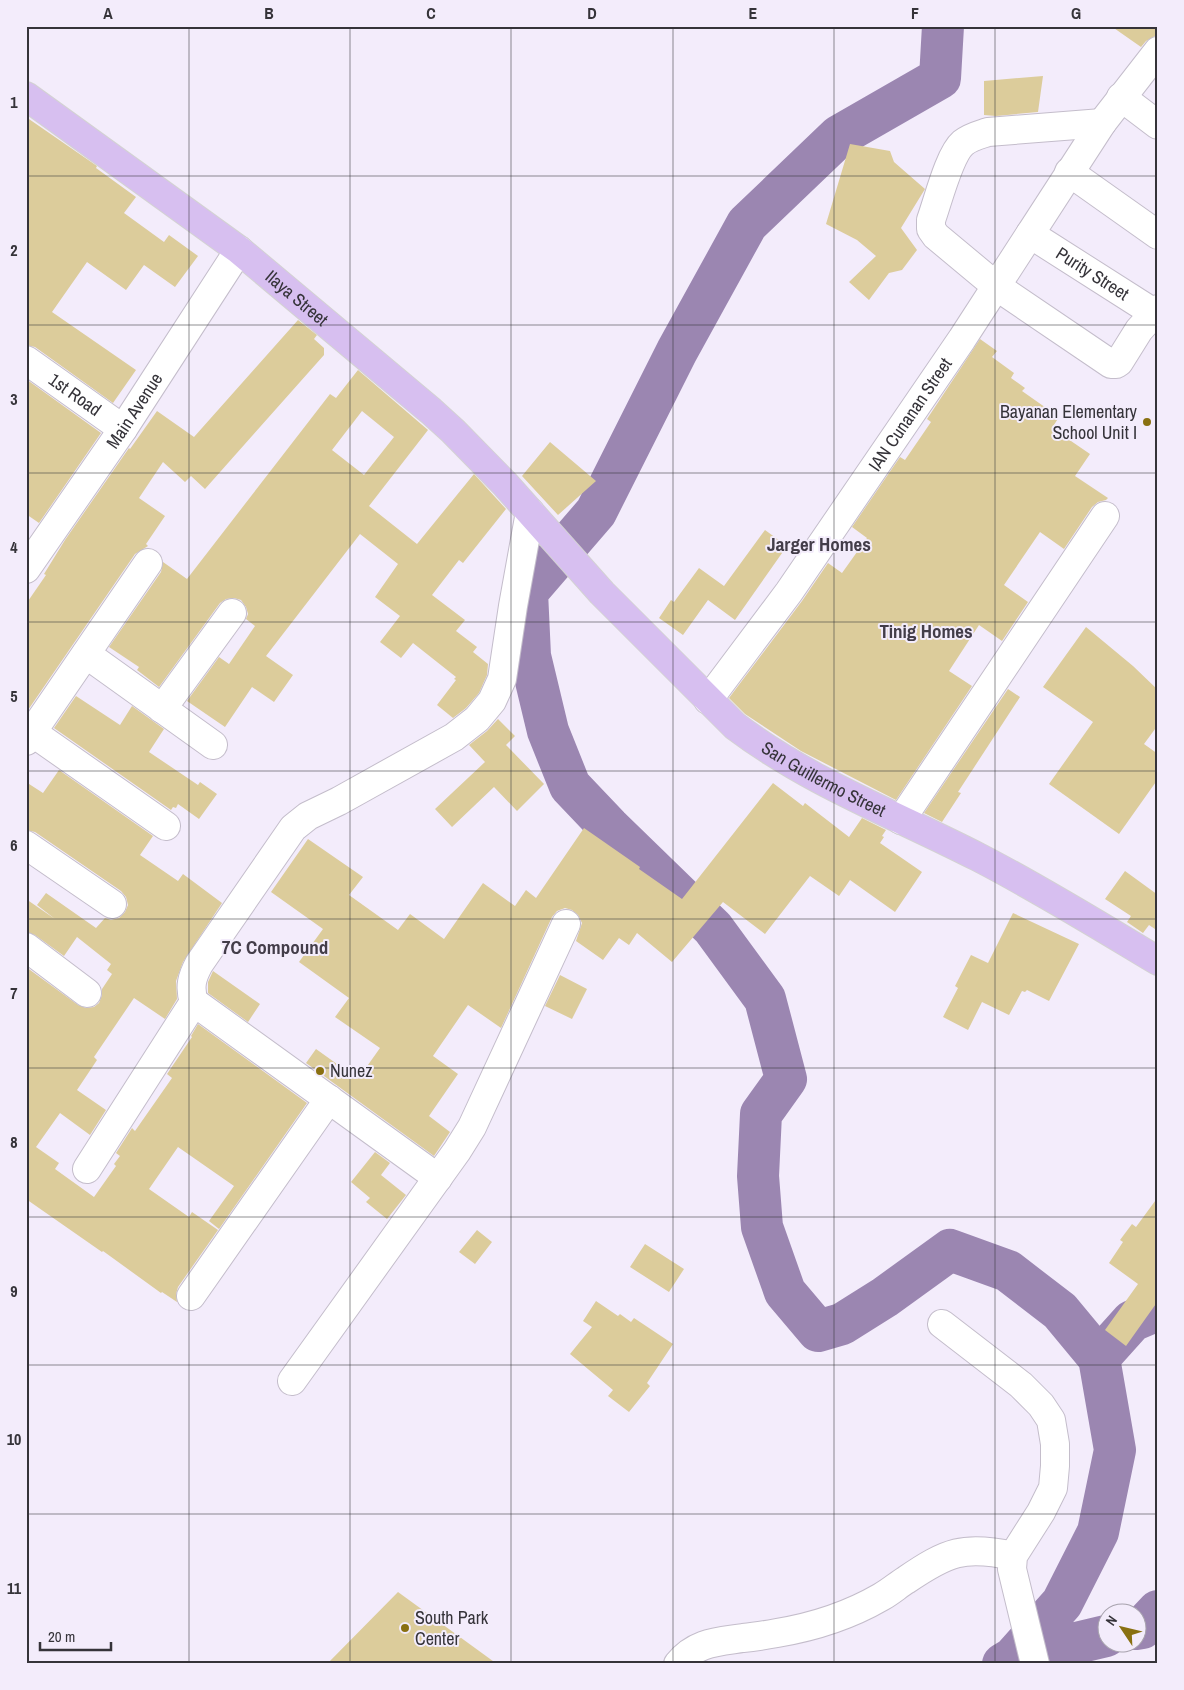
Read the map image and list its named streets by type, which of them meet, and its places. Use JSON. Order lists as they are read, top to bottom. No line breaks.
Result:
{"streets":{"main road":["Ilaya Street","San Guillermo Street"],"street":["Purity Street","1st Road","Main Avenue","IAN Cunanan Street"]},"crossings":[["Purity Street","IAN Cunanan Street"],["Ilaya Street","Main Avenue"],["Ilaya Street","San Guillermo Street"],["1st Road","Main Avenue"],["IAN Cunanan Street","San Guillermo Street"]],"districts":["Jarger Homes","Tinig Homes","7C Compound"],"places":["Bayanan Elementary School Unit I","Nunez","South Park Center"],"scale_bar":"20 m","north":"top left","grid":{"columns":["A","B","C","D","E","F","G"],"rows":["1","2","3","4","5","6","7","8","9","10","11"]}}
